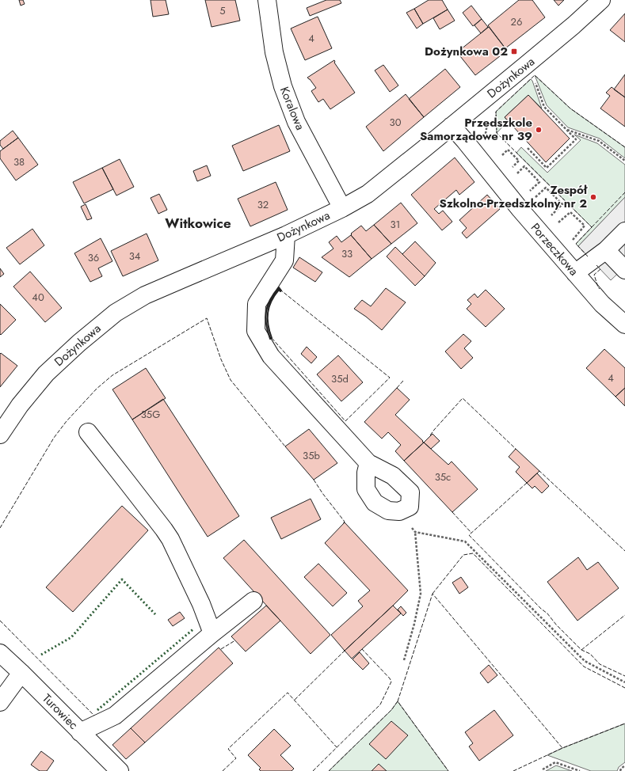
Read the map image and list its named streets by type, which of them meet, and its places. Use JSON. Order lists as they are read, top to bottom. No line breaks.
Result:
{"streets":{"street":["Dożynkowa","Koralowa","Porzeczkowa","Turowiec"]},"crossings":[["Dożynkowa","Koralowa"],["Dożynkowa","Porzeczkowa"]],"districts":["Witkowice"],"places":{"transit":["Dożynkowa 02"],"other":["Przedszkole Samorządowe nr 39","Zespół Szkolno-Przedszkolny nr 2"]},"house_numbers":["5","26","4","30","38","32","31","33","34","36","40","4","35d","35G","35b","35c"]}
